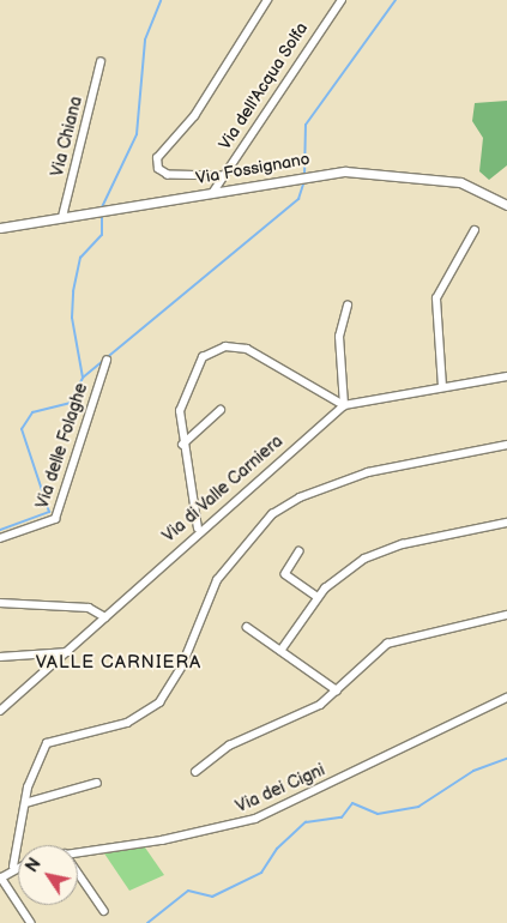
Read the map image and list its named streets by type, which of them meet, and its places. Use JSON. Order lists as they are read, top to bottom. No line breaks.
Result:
{"streets":{"street":["Via dell'Acqua Solfa","Via Chiana","Via Fossignano","Via delle Folaghe","Via di Valle Carniera","Via dei Cigni"]},"crossings":[["Via dell'Acqua Solfa","Via Fossignano"],["Via Chiana","Via Fossignano"]],"districts":["VALLE CARNIERA"],"north":"top left"}
